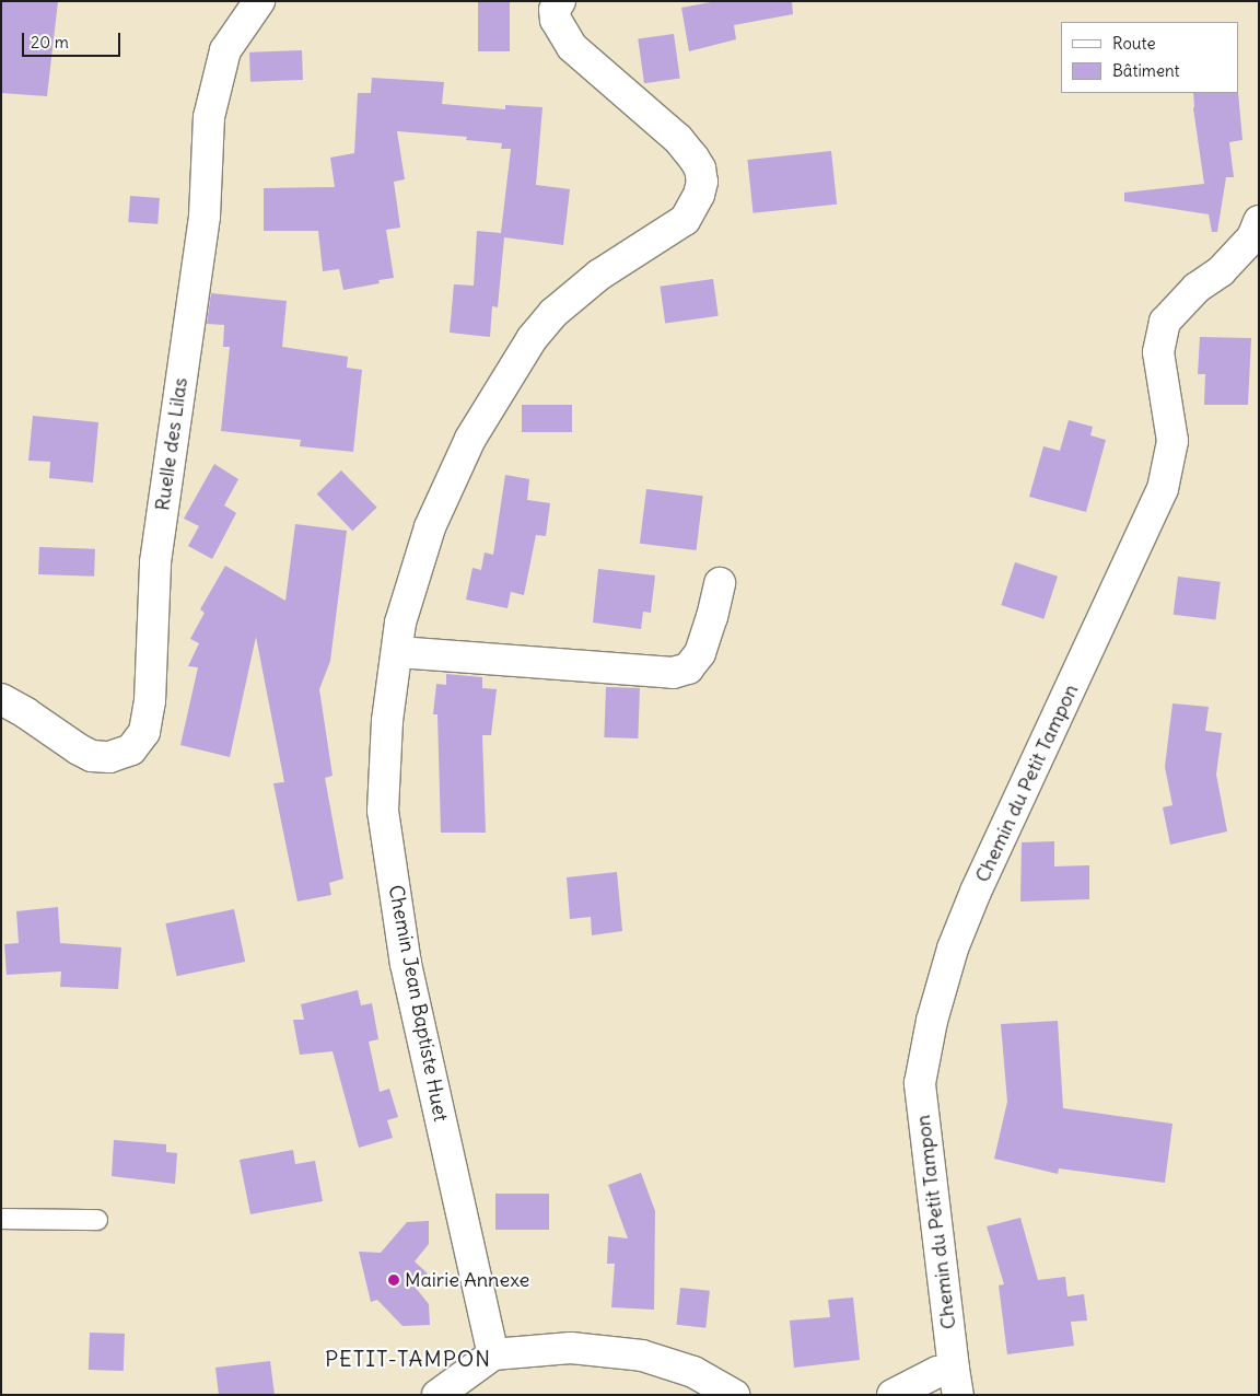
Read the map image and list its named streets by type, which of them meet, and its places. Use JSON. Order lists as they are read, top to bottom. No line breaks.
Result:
{"streets":{"street":["Ruelle des Lilas","Chemin du Petit Tampon","Chemin Jean Baptiste Huet"]},"districts":["PETIT-TAMPON"],"places":["Mairie Annexe"],"legend":["Route","Bâtiment"],"scale_bar":"20 m"}
